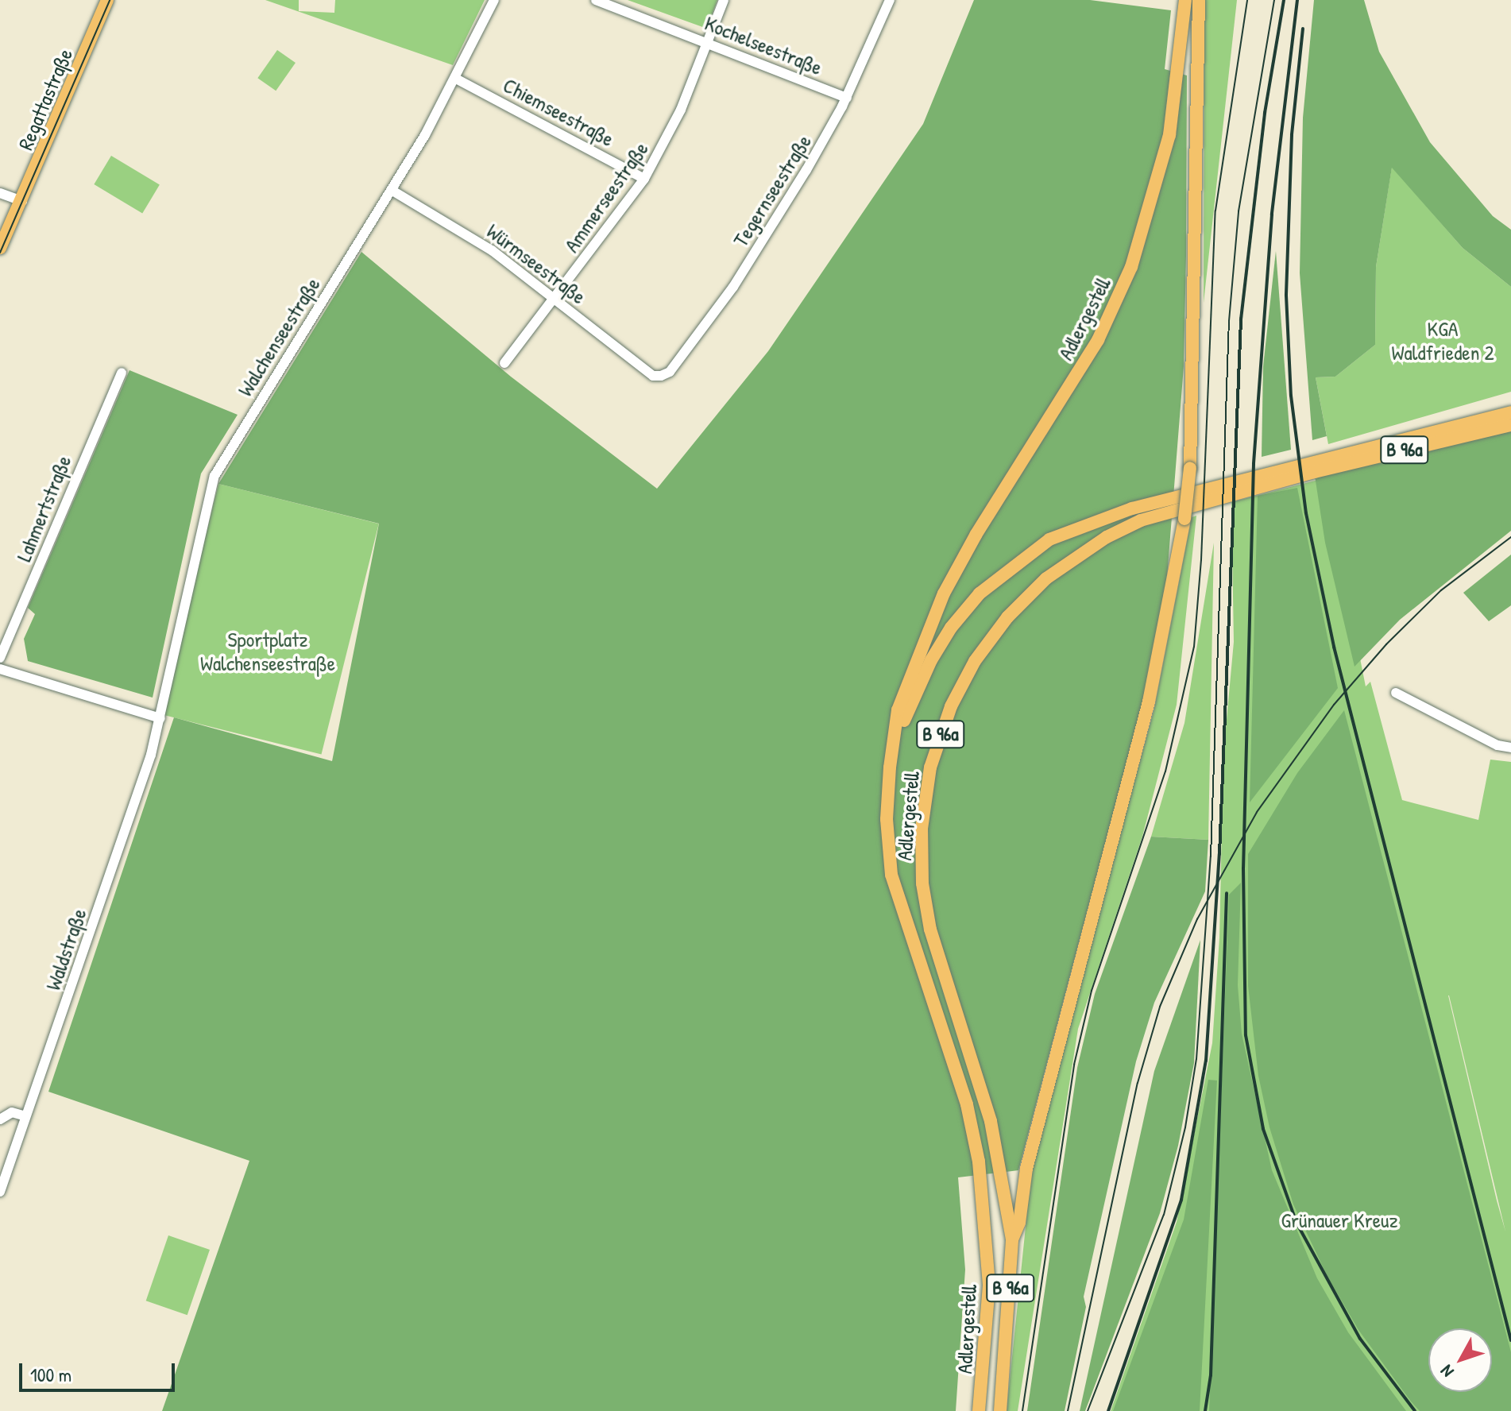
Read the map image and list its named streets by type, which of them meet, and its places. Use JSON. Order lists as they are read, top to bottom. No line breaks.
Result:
{"streets":{"main road":["Regattastraße","Adlergestell","B 96a"],"street":["Kochelseestraße","Chiemseestraße","Tegernseestraße","Ammerseestraße","Würmseestraße","Walchenseestraße","Lahmertstraße","Waldstraße"]},"crossings":[["Kochelseestraße","Tegernseestraße"],["Kochelseestraße","Ammerseestraße"],["Chiemseestraße","Ammerseestraße"],["Chiemseestraße","Walchenseestraße"],["Tegernseestraße","Würmseestraße"],["Ammerseestraße","Würmseestraße"],["Würmseestraße","Walchenseestraße"],["Adlergestell","B 96a"],["Walchenseestraße","Waldstraße"]],"parks":["KGA Waldfrieden 2","Sportplatz Walchenseestraße","Grünauer Kreuz"],"scale_bar":"100 m","north":"bottom left"}
